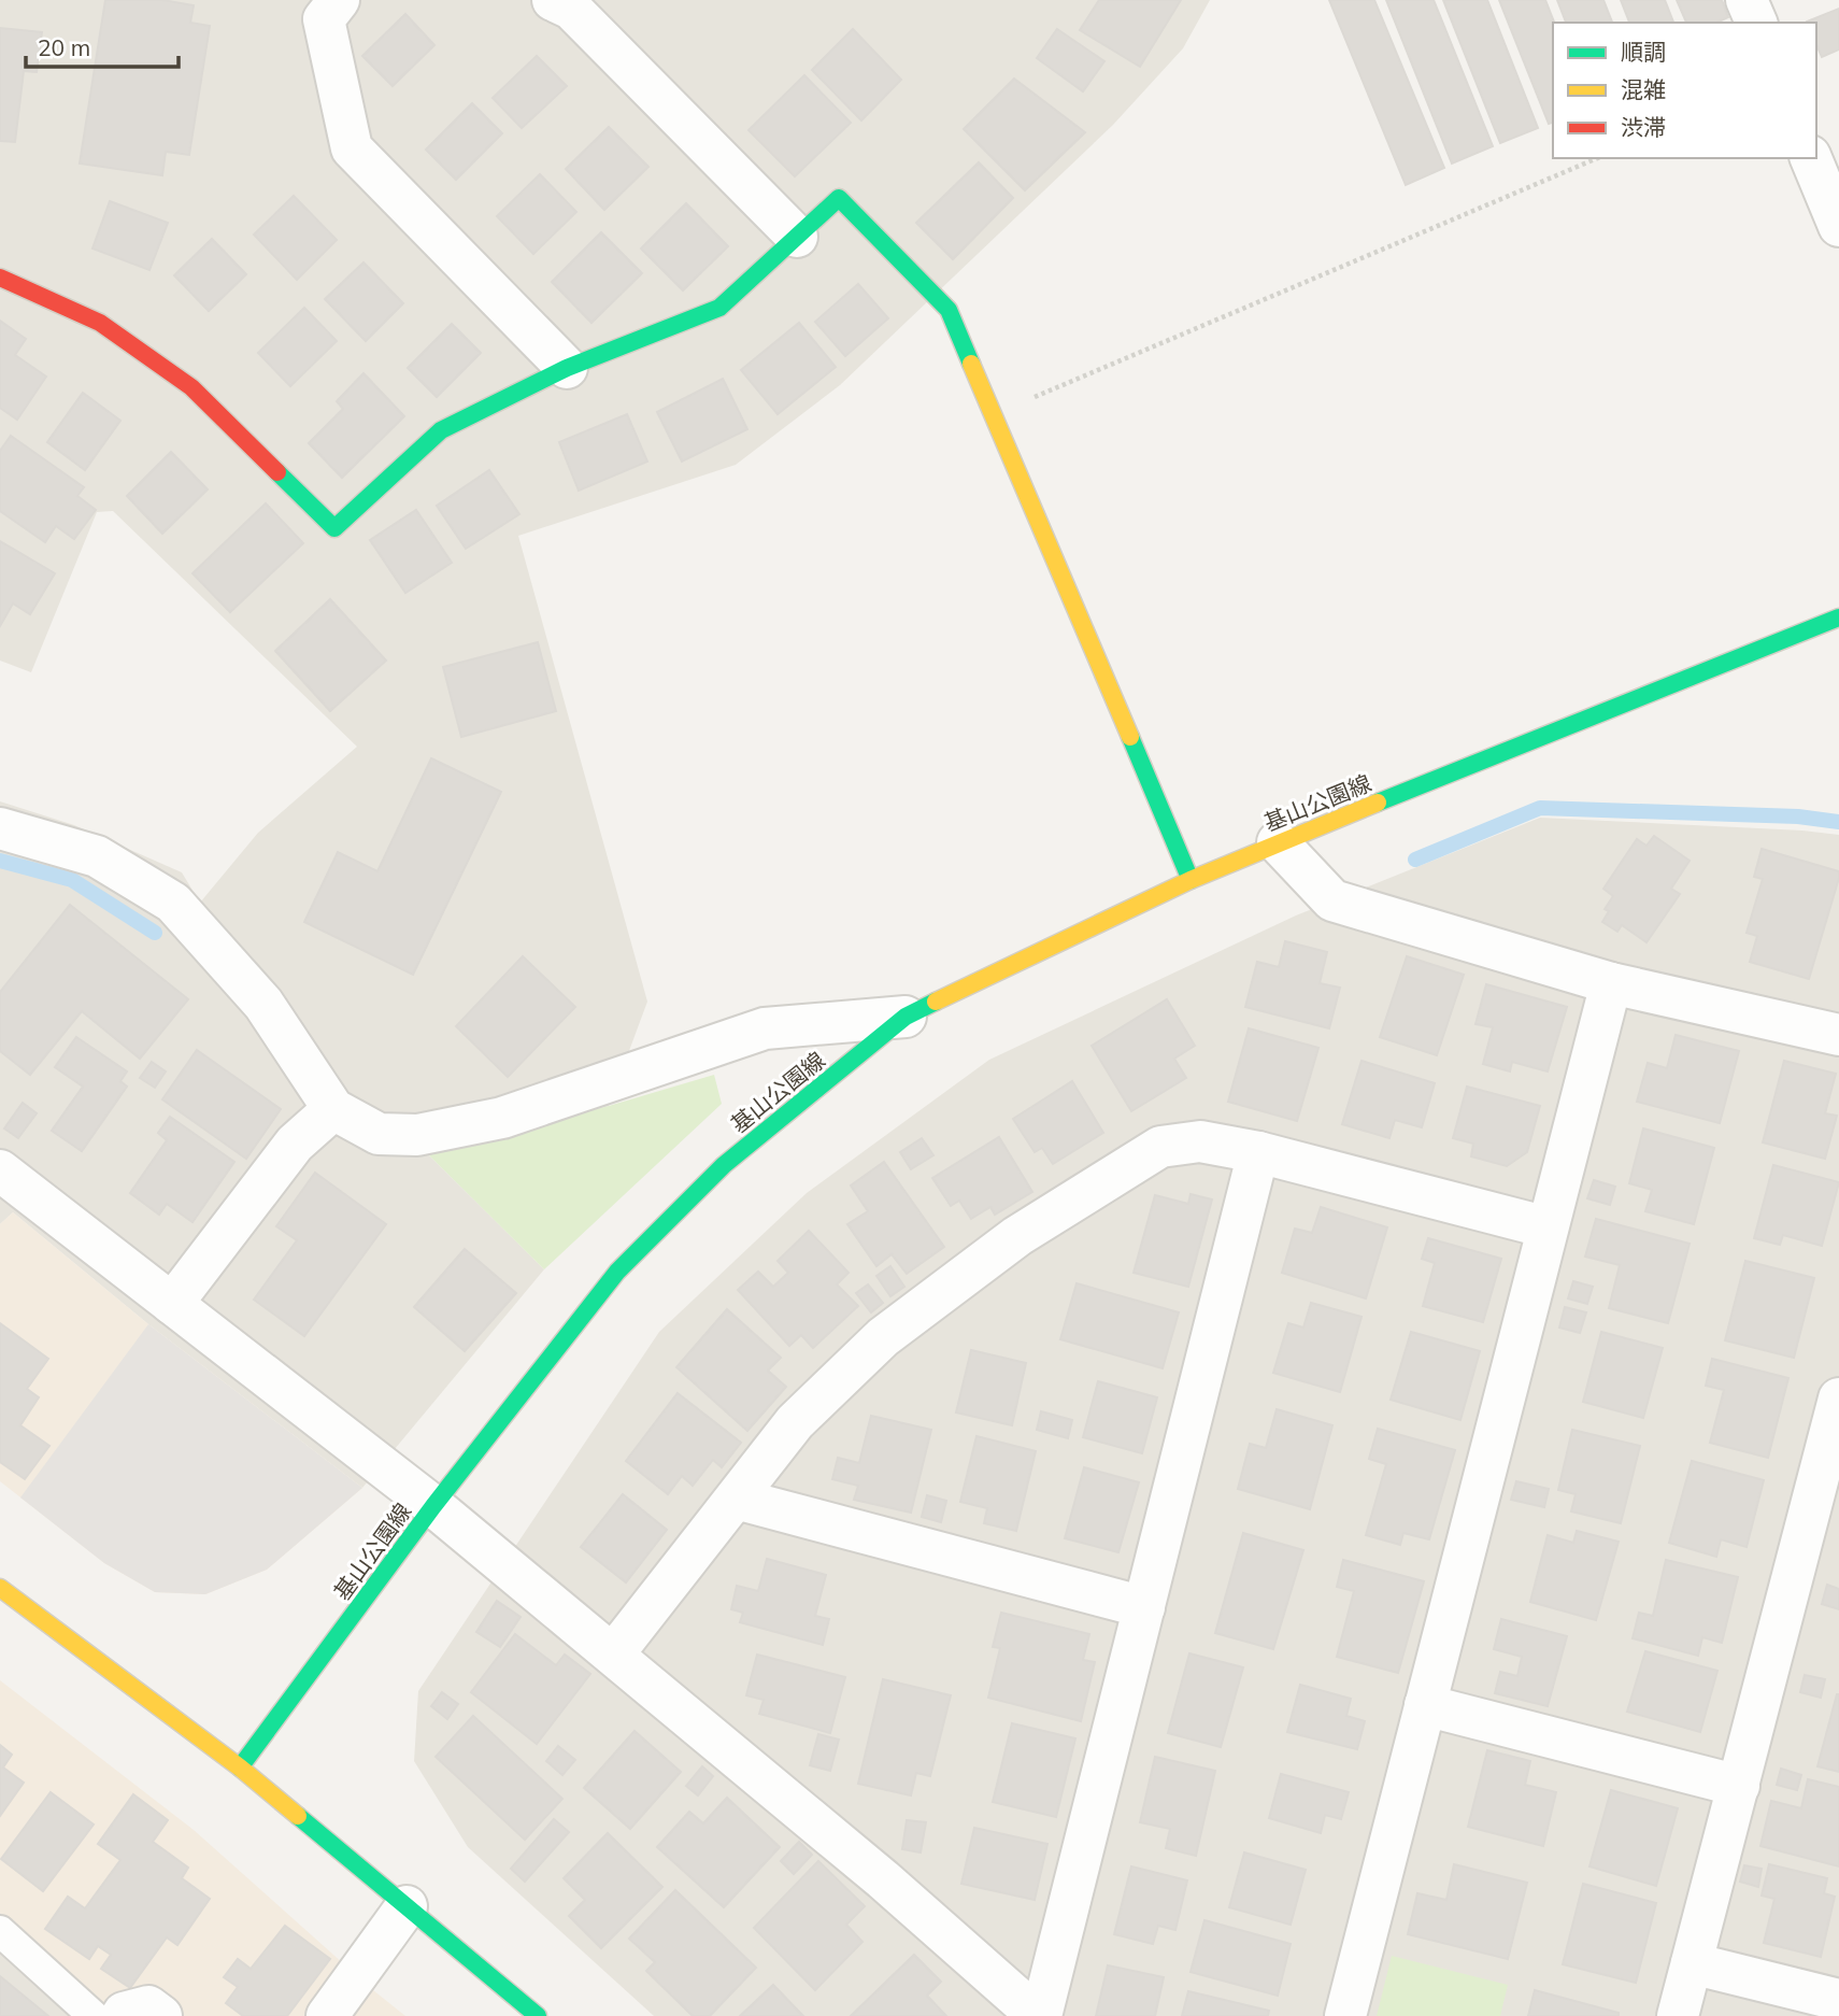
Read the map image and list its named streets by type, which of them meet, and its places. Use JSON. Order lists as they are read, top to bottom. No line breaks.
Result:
{"streets":{"main road":["基山公園線"]},"legend":["順調","混雑","渋滞"],"scale_bar":"20 m"}
